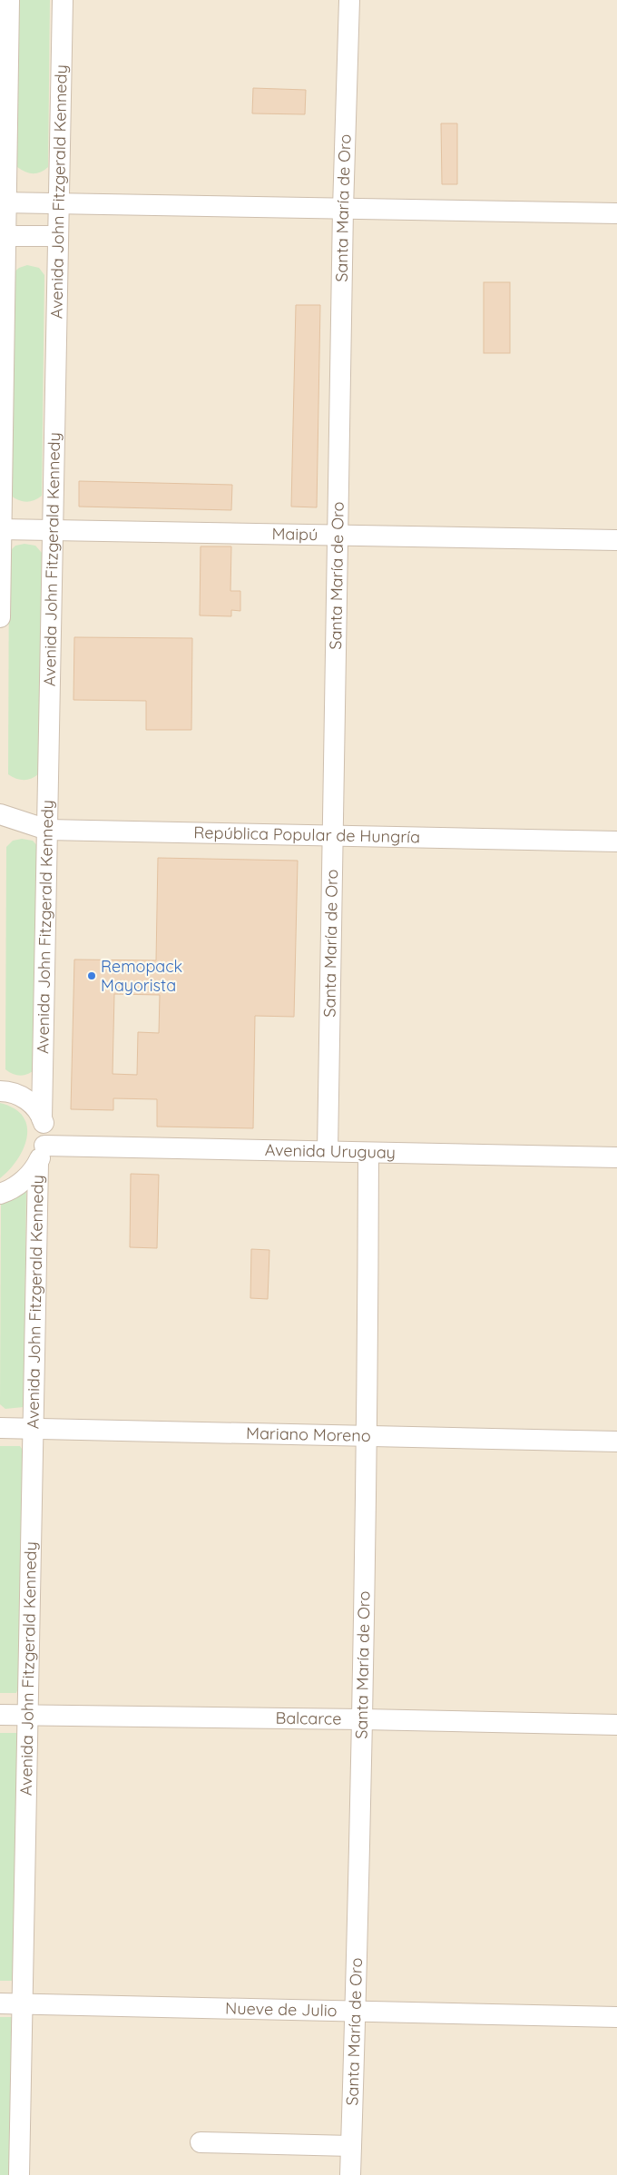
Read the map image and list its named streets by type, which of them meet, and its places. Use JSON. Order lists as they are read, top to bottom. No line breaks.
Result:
{"streets":{"street":["Avenida John Fitzgerald Kennedy","Santa María de Oro","Maipú","República Popular de Hungría","Avenida Uruguay","Mariano Moreno","Balcarce","Nueve de Julio"]},"crossings":[["Avenida John Fitzgerald Kennedy","Maipú"],["Avenida John Fitzgerald Kennedy","República Popular de Hungría"],["Avenida John Fitzgerald Kennedy","Avenida Uruguay"],["Avenida John Fitzgerald Kennedy","Mariano Moreno"],["Avenida John Fitzgerald Kennedy","Balcarce"],["Avenida John Fitzgerald Kennedy","Nueve de Julio"],["Santa María de Oro","Maipú"],["Santa María de Oro","República Popular de Hungría"],["Santa María de Oro","Avenida Uruguay"],["Santa María de Oro","Mariano Moreno"],["Santa María de Oro","Balcarce"],["Santa María de Oro","Nueve de Julio"]],"places":["Remopack Mayorista"]}
